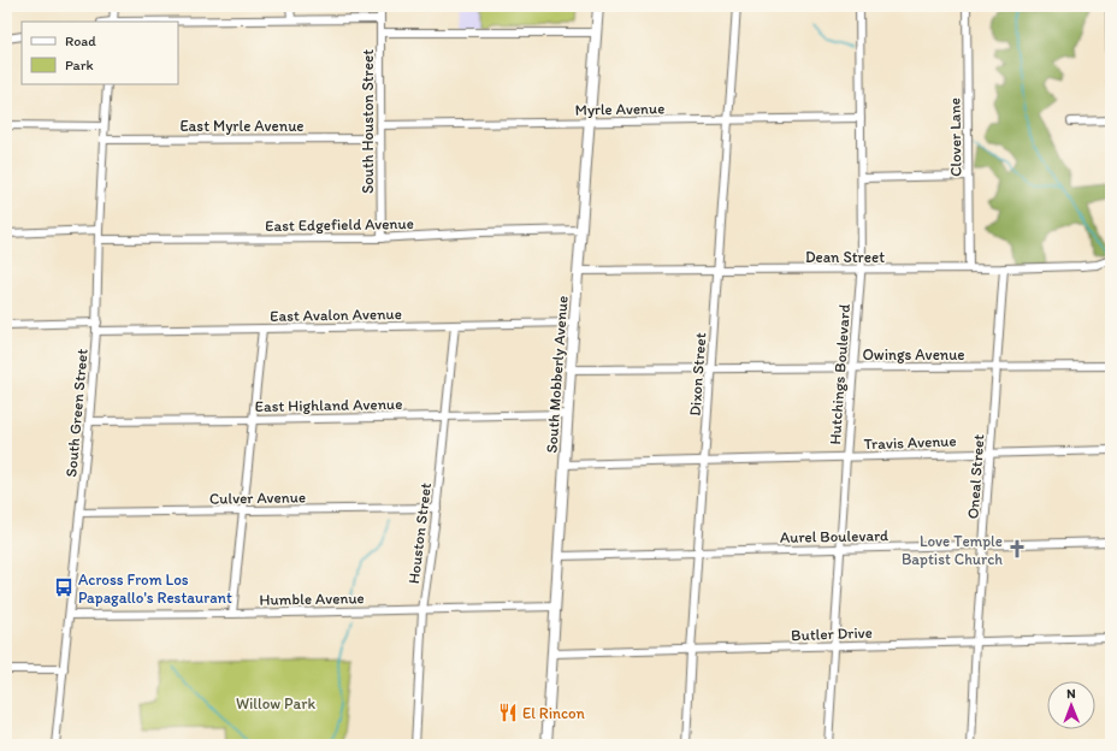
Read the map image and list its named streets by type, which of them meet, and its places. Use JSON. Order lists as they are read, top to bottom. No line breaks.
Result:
{"streets":{"main road":["South Mobberly Avenue"],"street":["Myrle Avenue","South Houston Street","East Myrle Avenue","Clover Lane","East Edgefield Avenue","Dean Street","East Avalon Avenue","Owings Avenue","Dixon Street","Hutchings Boulevard","East Highland Avenue","South Green Street","Travis Avenue","Oneal Street","Culver Avenue","Houston Street","Aurel Boulevard","Humble Avenue","Butler Drive"]},"crossings":[["Myrle Avenue","South Houston Street"],["Myrle Avenue","South Mobberly Avenue"],["Myrle Avenue","Dixon Street"],["Myrle Avenue","Hutchings Boulevard"],["South Houston Street","East Myrle Avenue"],["South Houston Street","East Edgefield Avenue"],["East Myrle Avenue","South Green Street"],["Clover Lane","Dean Street"],["East Edgefield Avenue","South Mobberly Avenue"],["East Edgefield Avenue","South Green Street"],["Dean Street","South Mobberly Avenue"],["Dean Street","Dixon Street"],["Dean Street","Hutchings Boulevard"],["Dean Street","Oneal Street"],["East Avalon Avenue","South Mobberly Avenue"],["East Avalon Avenue","South Green Street"],["East Avalon Avenue","Houston Street"],["Owings Avenue","South Mobberly Avenue"],["Owings Avenue","Dixon Street"],["Owings Avenue","Hutchings Boulevard"],["Owings Avenue","Oneal Street"],["South Mobberly Avenue","East Highland Avenue"],["South Mobberly Avenue","Travis Avenue"],["South Mobberly Avenue","Aurel Boulevard"],["South Mobberly Avenue","Humble Avenue"],["South Mobberly Avenue","Butler Drive"],["Dixon Street","Travis Avenue"],["Dixon Street","Aurel Boulevard"],["Dixon Street","Butler Drive"],["Hutchings Boulevard","Travis Avenue"],["Hutchings Boulevard","Aurel Boulevard"],["Hutchings Boulevard","Butler Drive"],["East Highland Avenue","South Green Street"],["East Highland Avenue","Houston Street"],["South Green Street","Culver Avenue"],["South Green Street","Humble Avenue"],["Travis Avenue","Oneal Street"],["Oneal Street","Aurel Boulevard"],["Oneal Street","Butler Drive"],["Culver Avenue","Houston Street"],["Houston Street","Humble Avenue"]],"parks":["Willow Park"],"places":{"church":["Love Temple Baptist Church"],"bus stop":["Across From Los Papagallo's Restaurant"],"restaurant":["El Rincon"]},"legend":["Road","Park"],"north":"top"}
